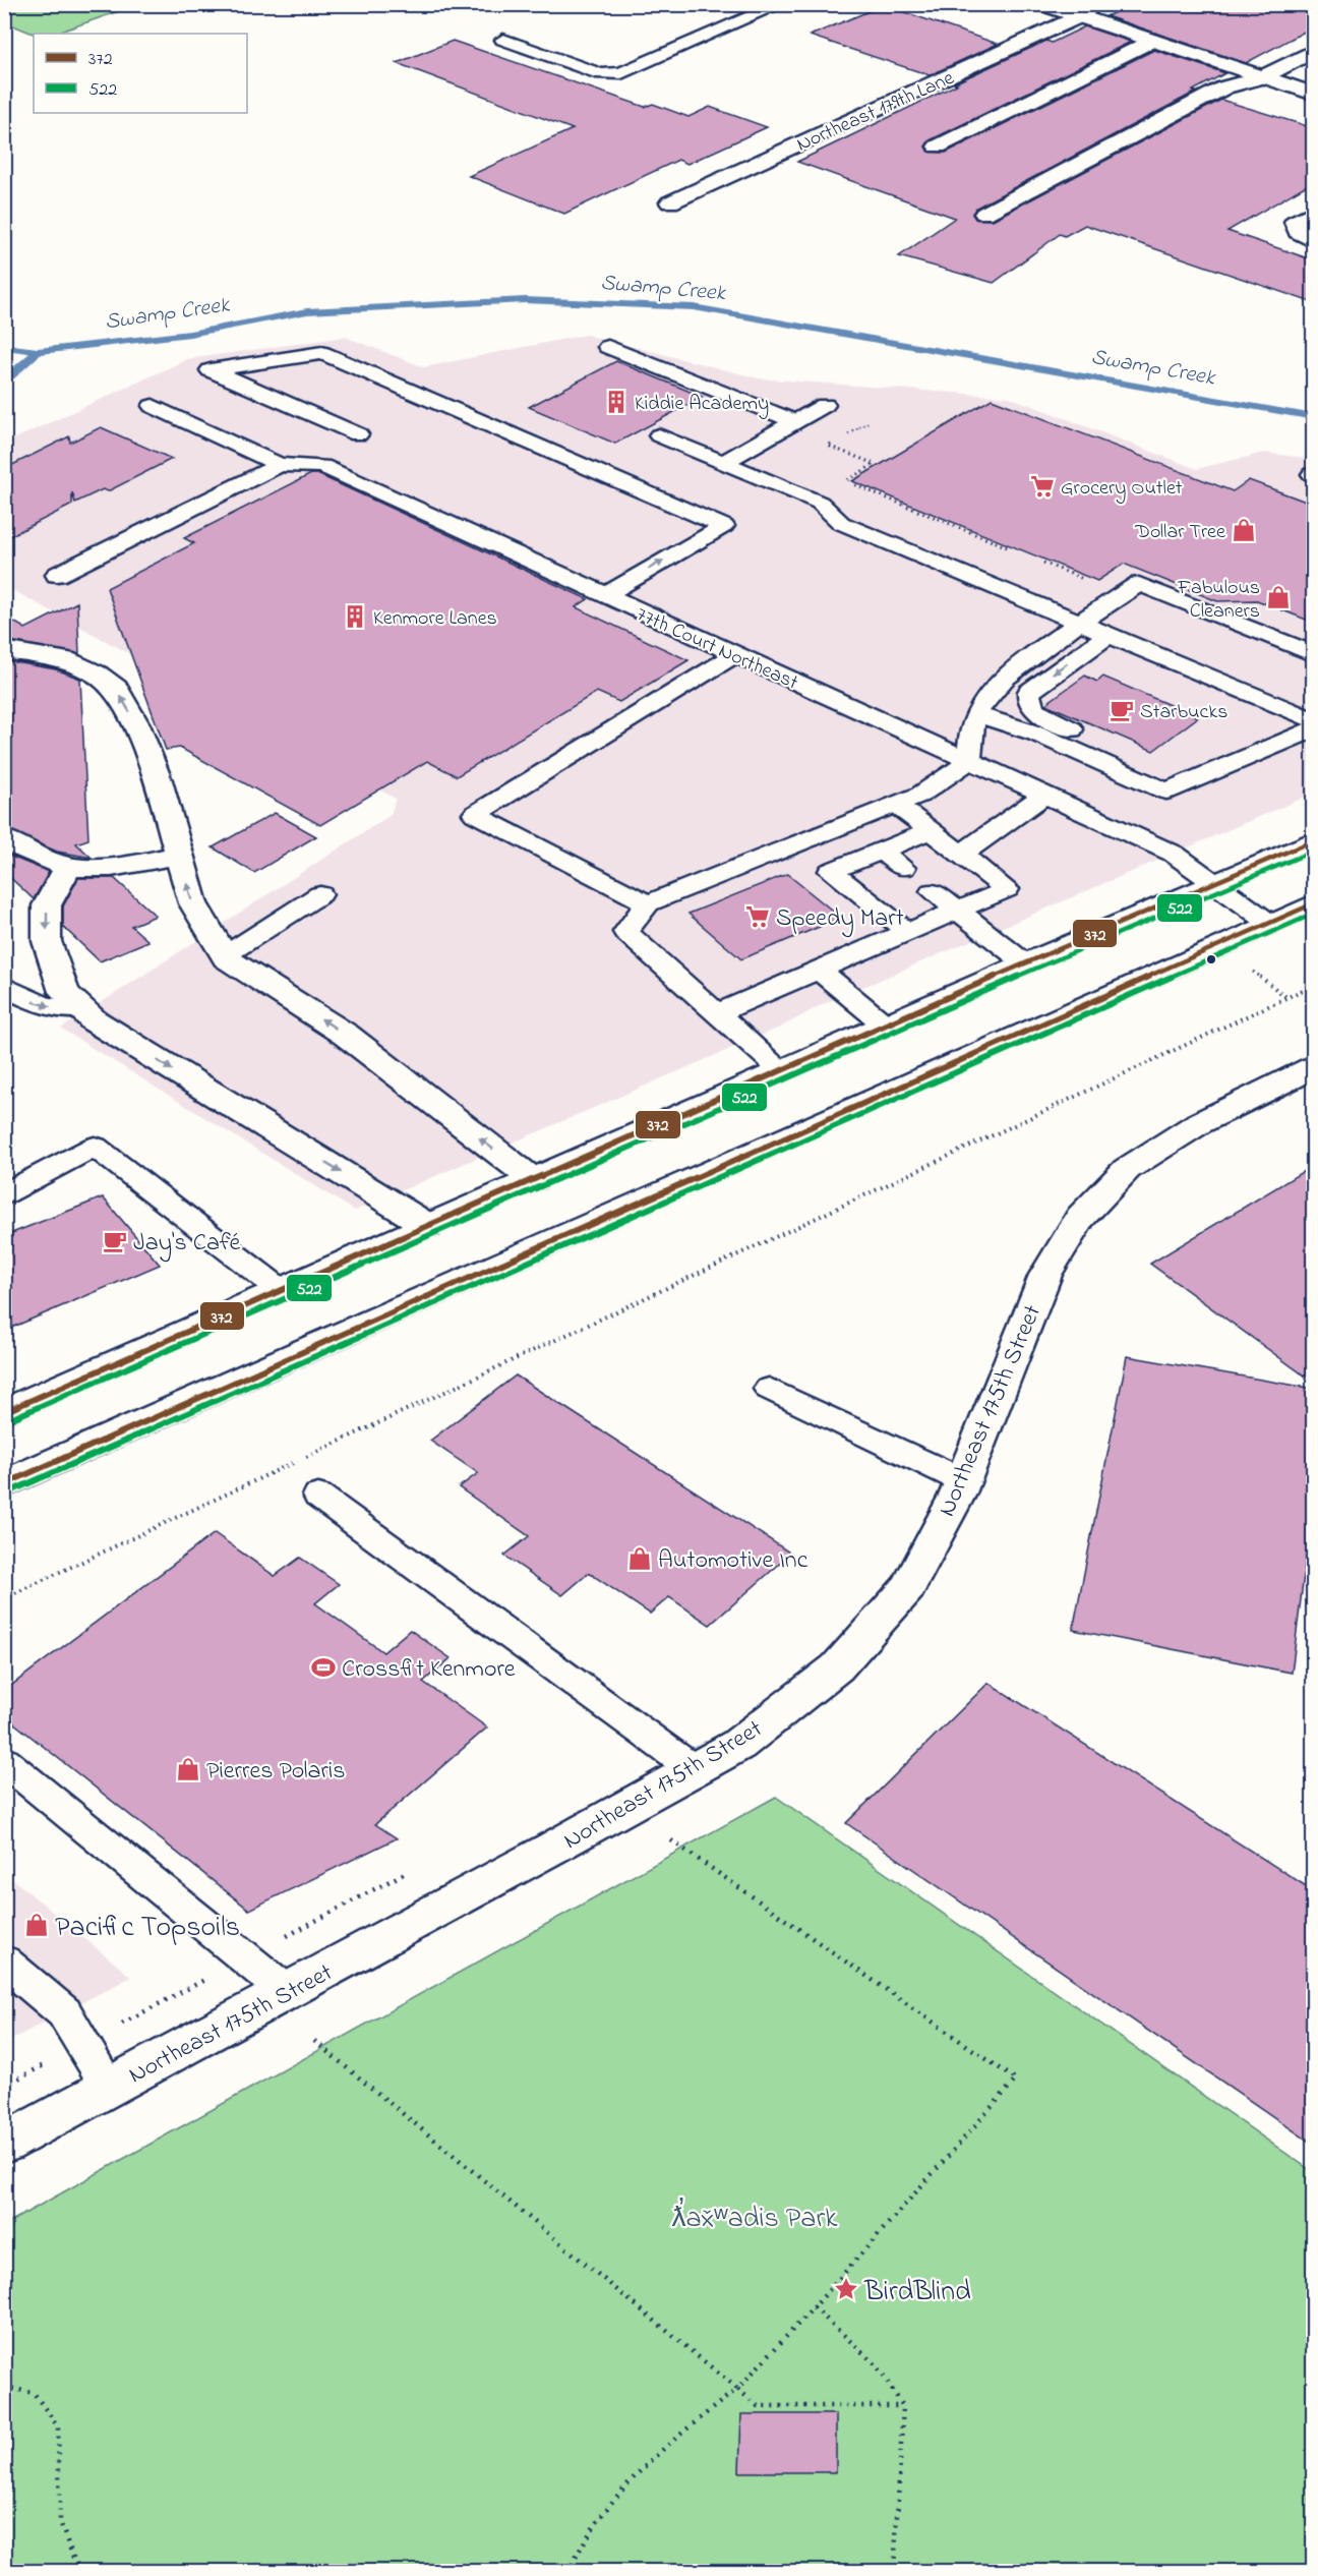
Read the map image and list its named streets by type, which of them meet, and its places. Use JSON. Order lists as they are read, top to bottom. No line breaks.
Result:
{"streets":{"street":["Northeast 179th Lane","Northeast 175th Street"],"lane":["77th Court Northeast"]},"water":["Swamp Creek"],"parks":["ƛ̕ax̌ʷadis Park"],"places":{"building":["Kiddie Academy","Kenmore Lanes"],"supermarket":["Grocery Outlet","Speedy Mart"],"shop":["Dollar Tree","Fabulous Cleaners","Automotive Inc","Pierres Polaris","Pacific Topsoils"],"cafe":["Starbucks","Jay's Café"],"sports":["Crossfit Kenmore"],"place":["BirdBlind"]},"lines":["transit line 372","transit line 522"],"legend":["372","522"]}
